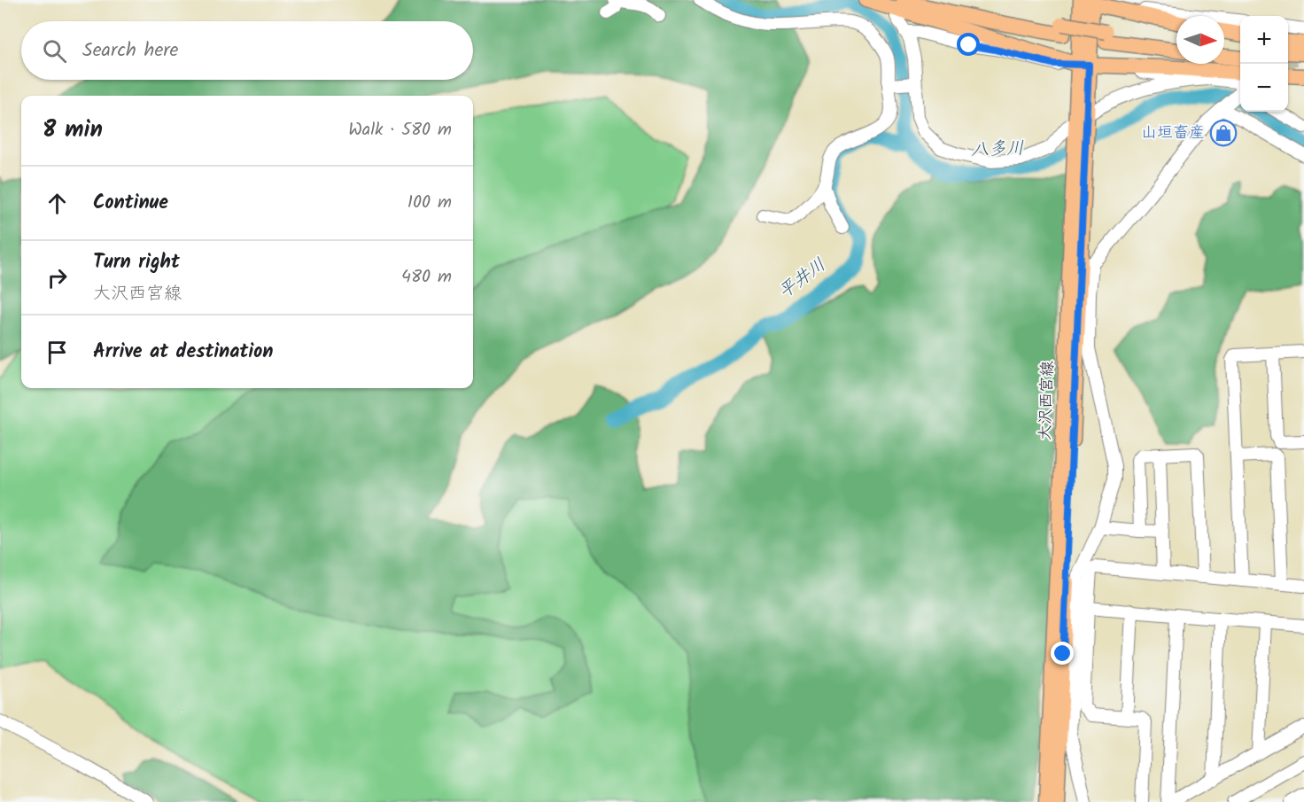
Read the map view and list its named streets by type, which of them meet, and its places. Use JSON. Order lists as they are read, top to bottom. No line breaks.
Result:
{"streets":{"main road":["大沢西宮線"]},"water":["八多川","平井川"],"places":{"shop":["山垣畜産"]},"north":"right","page":{"map_buttons":["+","−"],"search":"Search here","heading":["8 min","Walk · 580 m"],"list":[["Continue","100 m"],["Turn right","大沢西宮線","480 m"],"Arrive at destination"]}}
